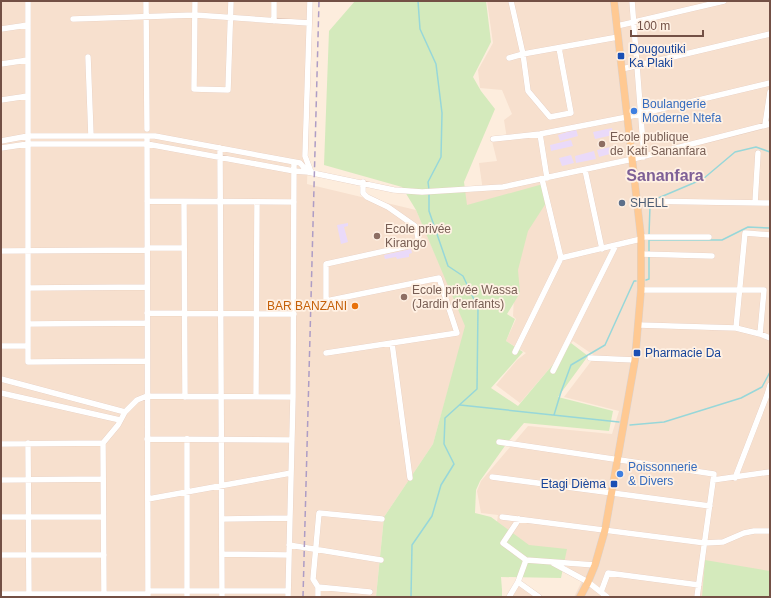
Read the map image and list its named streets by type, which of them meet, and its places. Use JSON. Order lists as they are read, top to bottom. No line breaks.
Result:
{"districts":["Sananfara"],"places":{"transit":["Dougoutiki Ka Plaki","Pharmacie Da","Etagi Dièma"],"other":["Boulangerie Moderne Ntefa","Ecole publique de Kati Sananfara","SHELL","Ecole privée Kirango","Ecole privée Wassa (Jardin d'enfants)","BAR BANZANI","Poissonnerie & Divers"]},"scale_bar":"100 m"}
